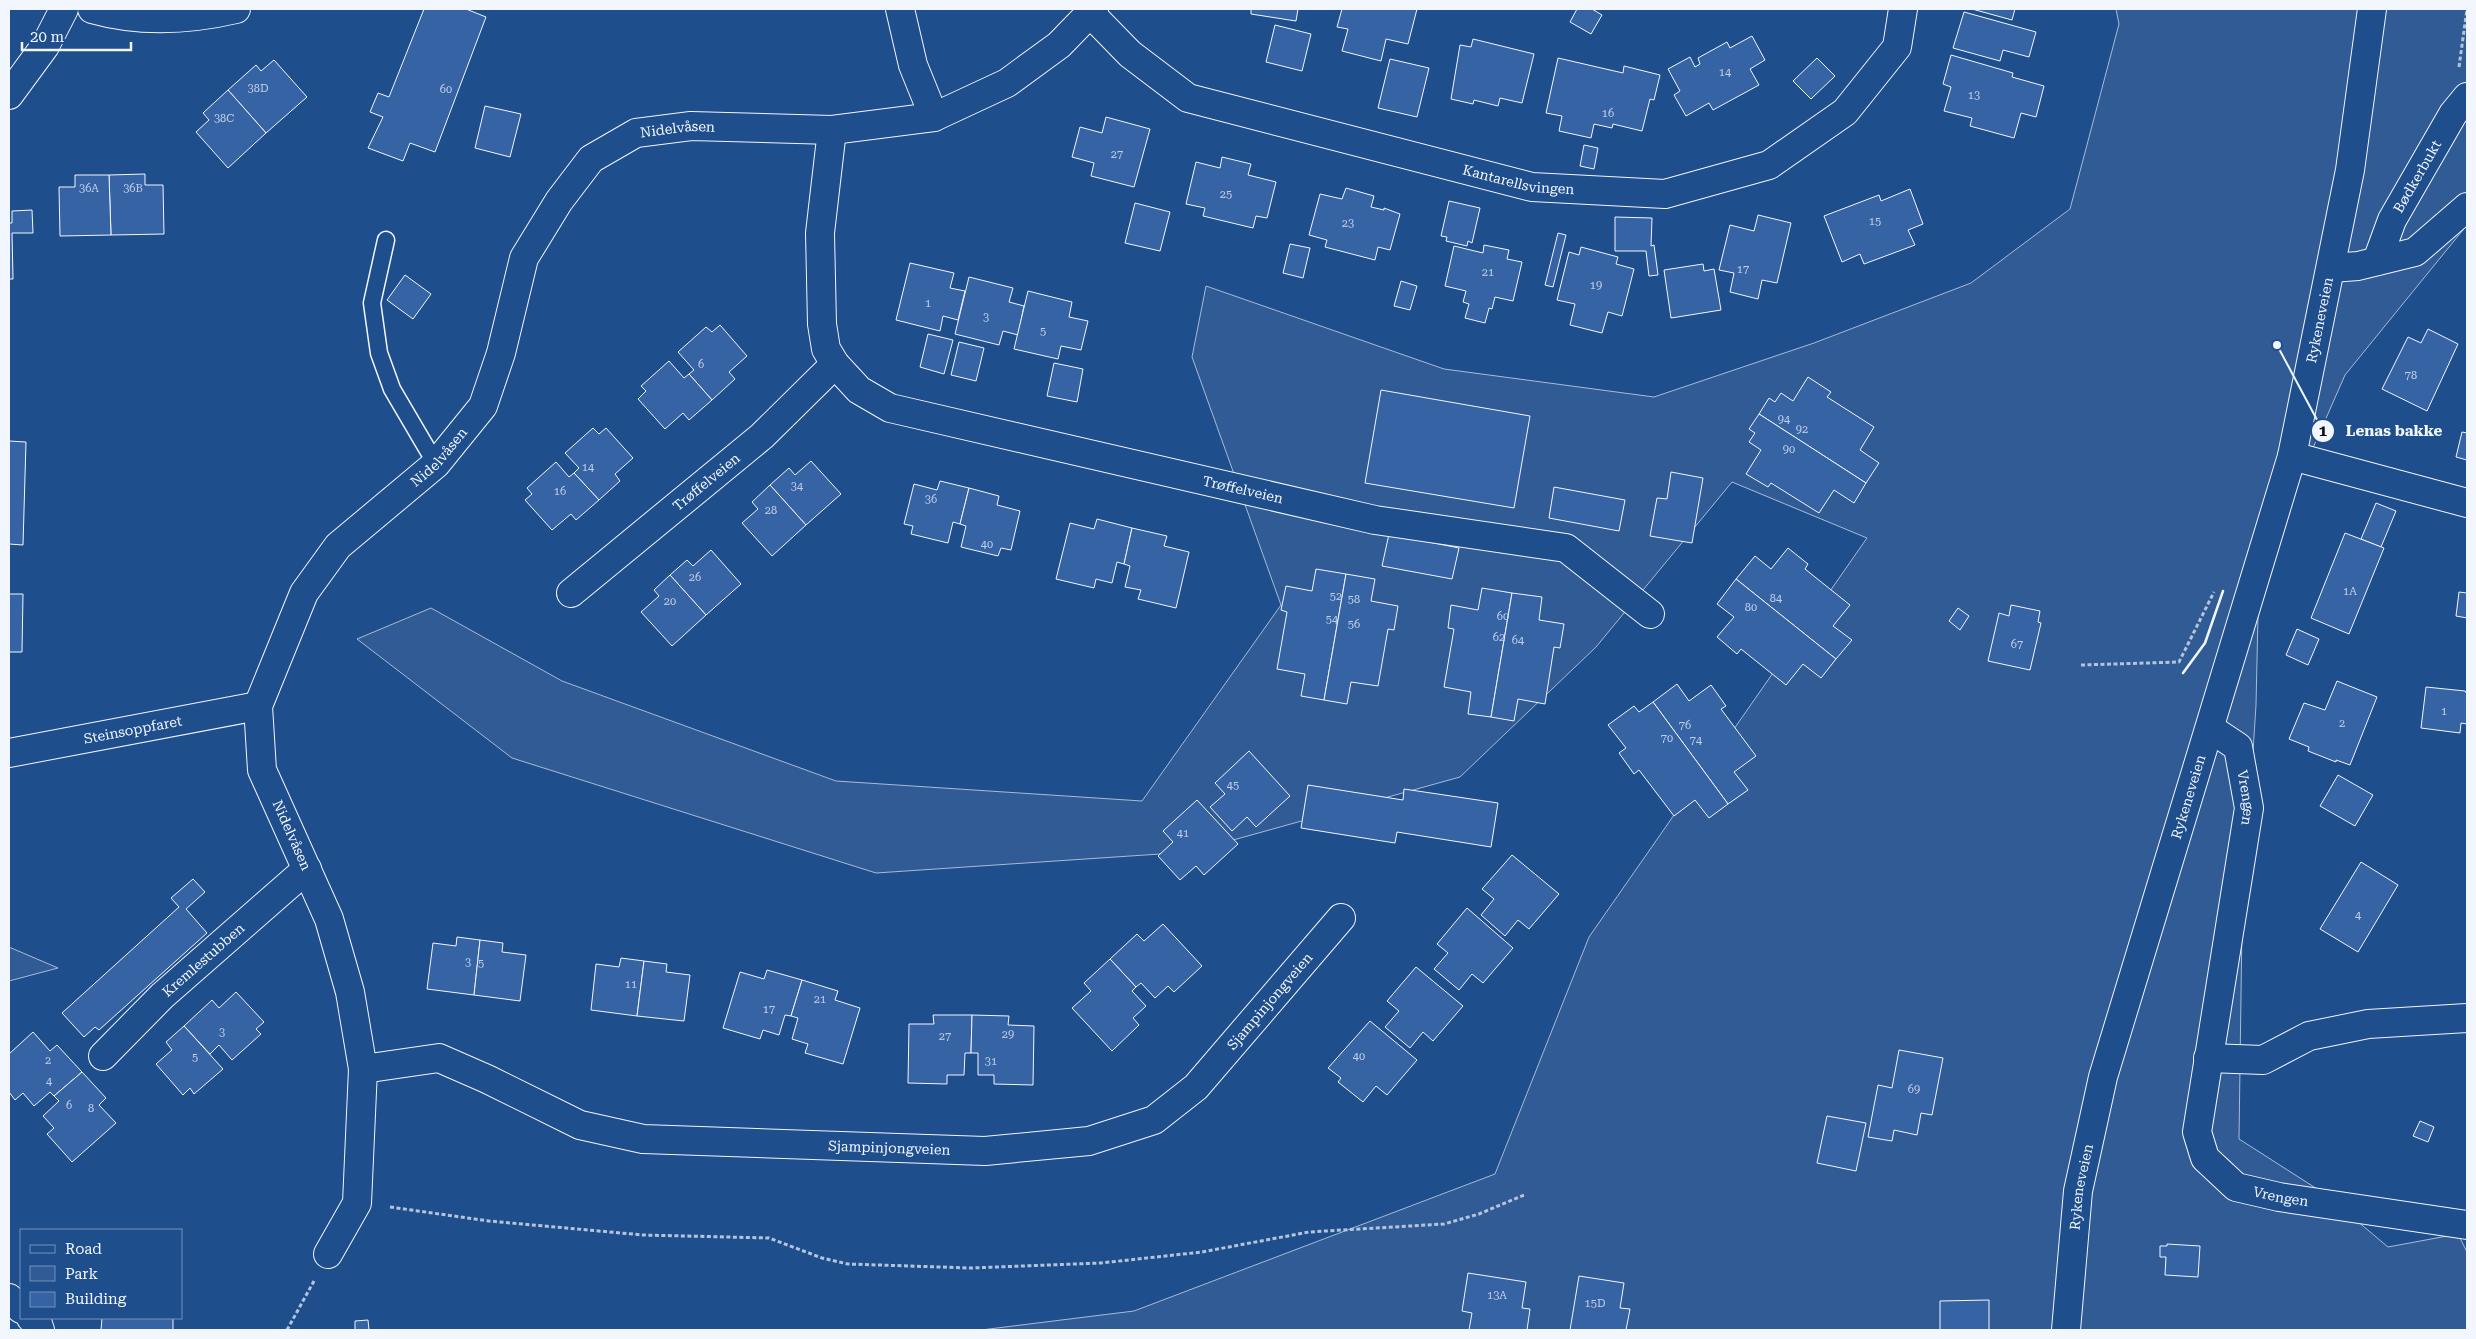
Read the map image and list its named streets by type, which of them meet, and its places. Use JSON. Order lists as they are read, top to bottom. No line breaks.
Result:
{"streets":{"street":["Nidelvåsen","Bødkerbukt","Kantarellsvingen","Rykeneveien","Trøffelveien","Steinsoppfaret","Vrengen","Kremlestubben","Sjampinjongveien"]},"crossings":[["Nidelvåsen","Kantarellsvingen"],["Nidelvåsen","Trøffelveien"],["Nidelvåsen","Steinsoppfaret"],["Nidelvåsen","Kremlestubben"],["Nidelvåsen","Sjampinjongveien"],["Bødkerbukt","Rykeneveien"],["Rykeneveien","Vrengen"]],"places":["Lenas bakke"],"house_numbers":["14","38D","60","13","16","38C","27","36A","36B","25","15","23","17","21","19","1","3","5","6","78","94","92","90","14","34","16","36","28","40","26","1A","52","84","58","20","80","60","54","56","62","64","67","1","2","76","70","74","45","41","4","3","5","11","21","17","3","29","27","40","5","2","31","4","69","6","8","13A","15D"],"legend":["Road","Park","Building"],"scale_bar":"20 m"}
